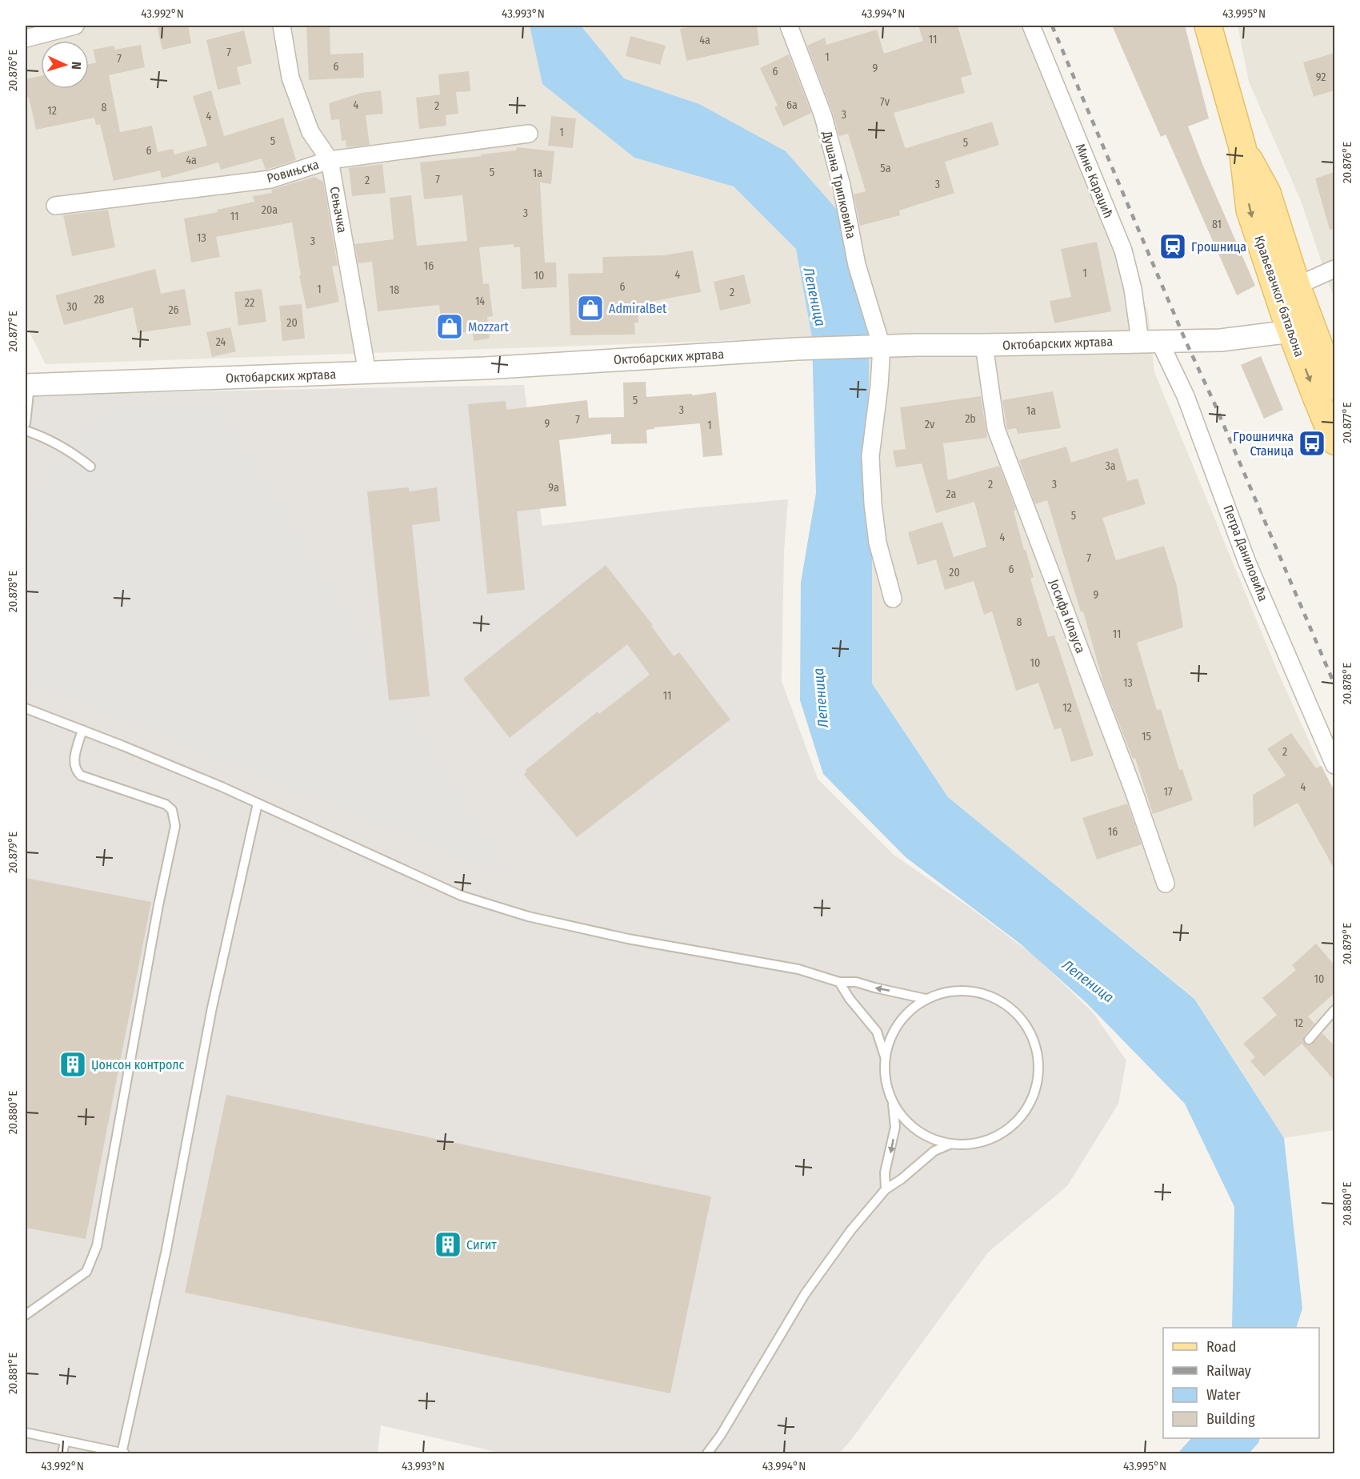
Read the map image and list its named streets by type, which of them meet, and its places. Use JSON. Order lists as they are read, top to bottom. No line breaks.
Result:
{"streets":{"main road":["Краљевачког батаљона"],"street":["Ровињска","Мине Караџић","Душана Трипковића","Сењачка","Октобарских жртава","Петра Даниловића","Јосифа Клауса"]},"crossings":[["Ровињска","Сењачка"],["Мине Караџић","Октобарских жртава"],["Мине Караџић","Петра Даниловића"],["Душана Трипковића","Октобарских жртава"],["Сењачка","Октобарских жртава"],["Краљевачког батаљона","Октобарских жртава"],["Октобарских жртава","Петра Даниловића"],["Октобарских жртава","Јосифа Клауса"]],"water":["Лепеница"],"places":{"station":["Грошница"],"shop":["AdmiralBet","Mozzart"],"bus stop":["Грошничка Станица"],"building":["Џонсон контролс","Сигит"]},"house_numbers":["11","4a","7","1","7","6","9","6","92","7v","4","6a","2","8","12","3","4","1","5","5","6","4a","5a","5","1a","7","2","3","20a","3","11","81","13","3","16","1","4","10","6","1","18","2","28","14","22","30","26","20","24","5","3","1a","2b","7","9","2v","1","3a","2","3","9a","2a","5","4","7","6","20","9","8","11","10","13","11","12","15","2","4","17","16","10","12"],"legend":["Road","Railway","Water","Building"],"north":"right","coordinates":["43.992°N","43.993°N","43.994°N","43.995°N","20.876°E","20.877°E","20.878°E","20.879°E","20.880°E","20.881°E"]}
